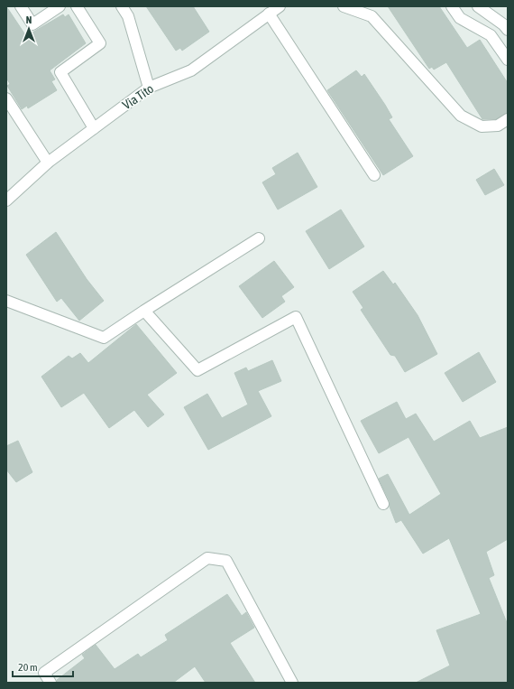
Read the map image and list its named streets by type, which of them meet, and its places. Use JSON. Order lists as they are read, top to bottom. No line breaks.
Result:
{"streets":{"street":["Via Tito"]},"scale_bar":"20 m","north":"top"}
